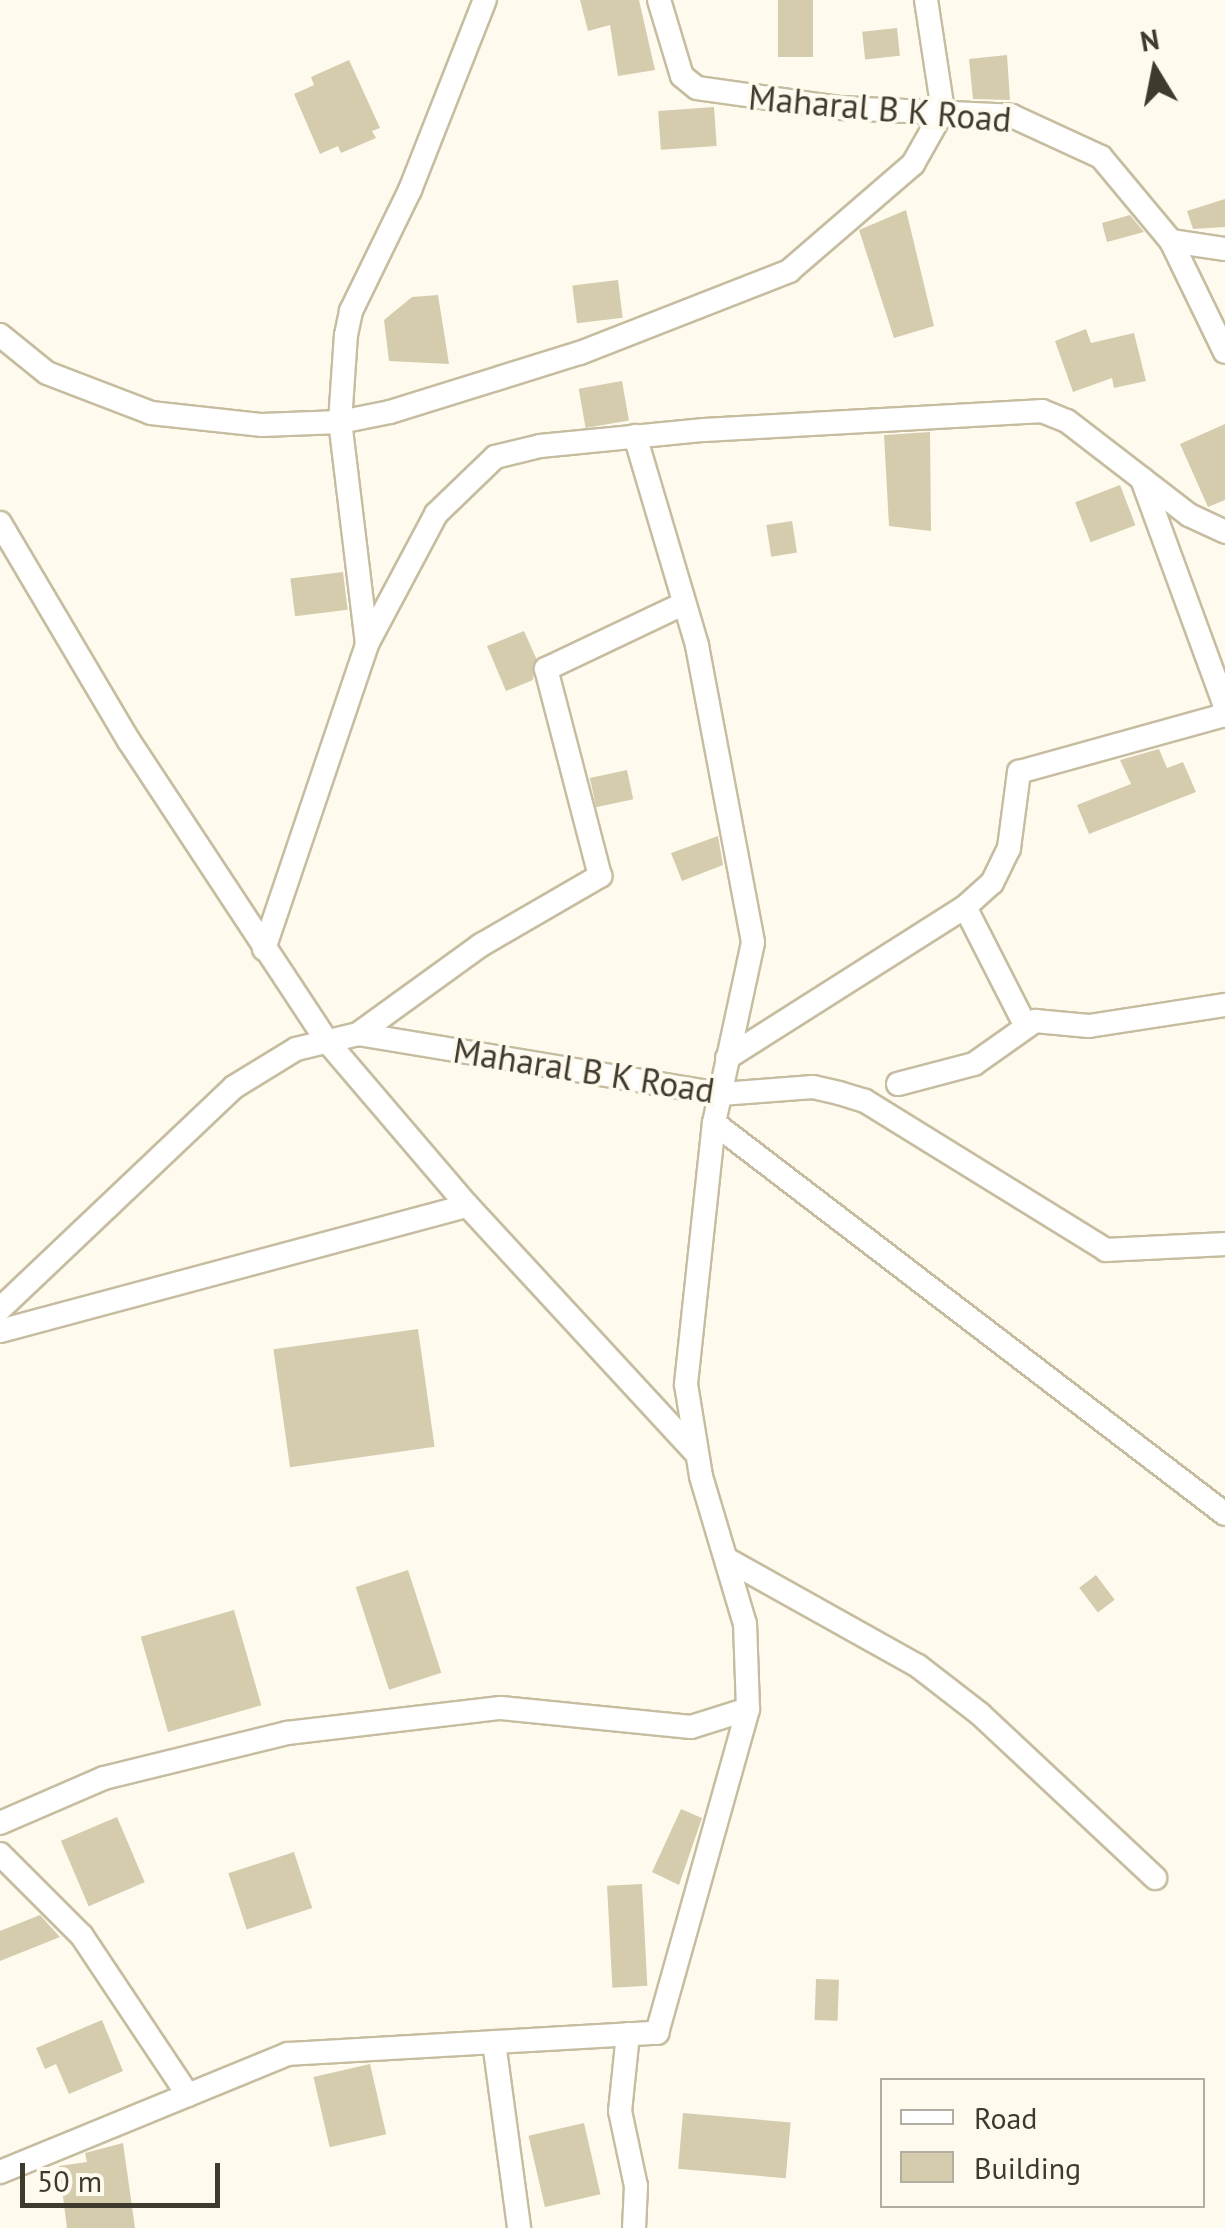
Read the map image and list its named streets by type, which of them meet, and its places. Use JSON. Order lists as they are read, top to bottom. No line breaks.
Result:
{"streets":{"street":["Maharal B K Road"]},"legend":["Road","Building"],"scale_bar":"50 m","north":"top"}
